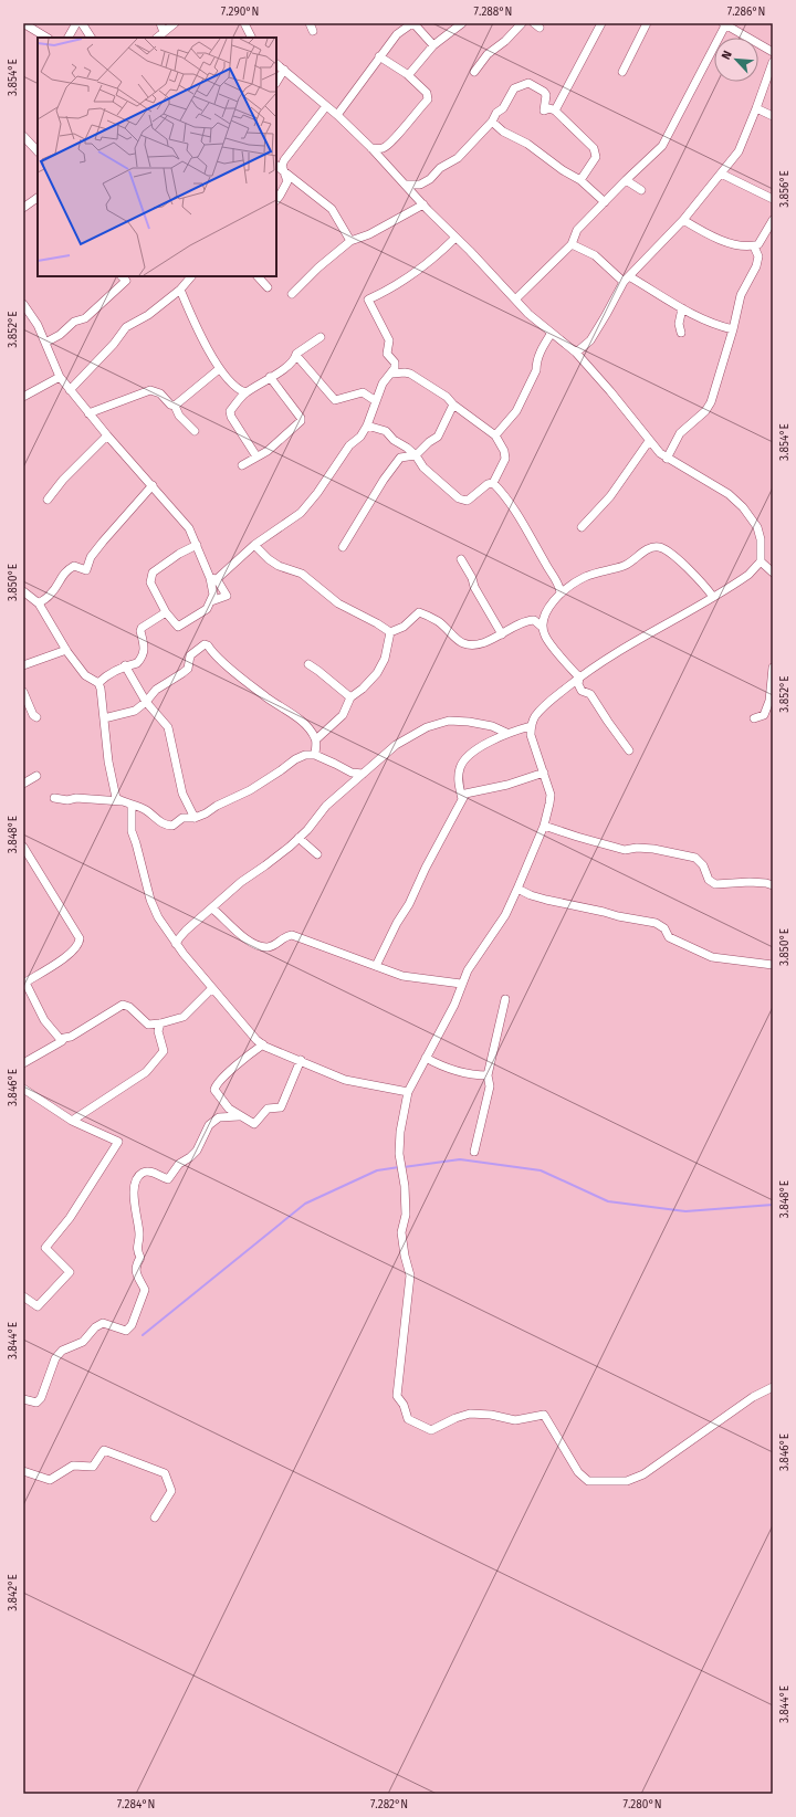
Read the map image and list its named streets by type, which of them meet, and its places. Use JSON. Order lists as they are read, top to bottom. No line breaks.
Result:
{"north":"top left","coordinates":["7.290°N","7.288°N","7.286°N","3.854°E","3.856°E","3.852°E","3.850°E","3.848°E","3.846°E","3.844°E","3.842°E","7.284°N","7.282°N","7.280°N"]}
